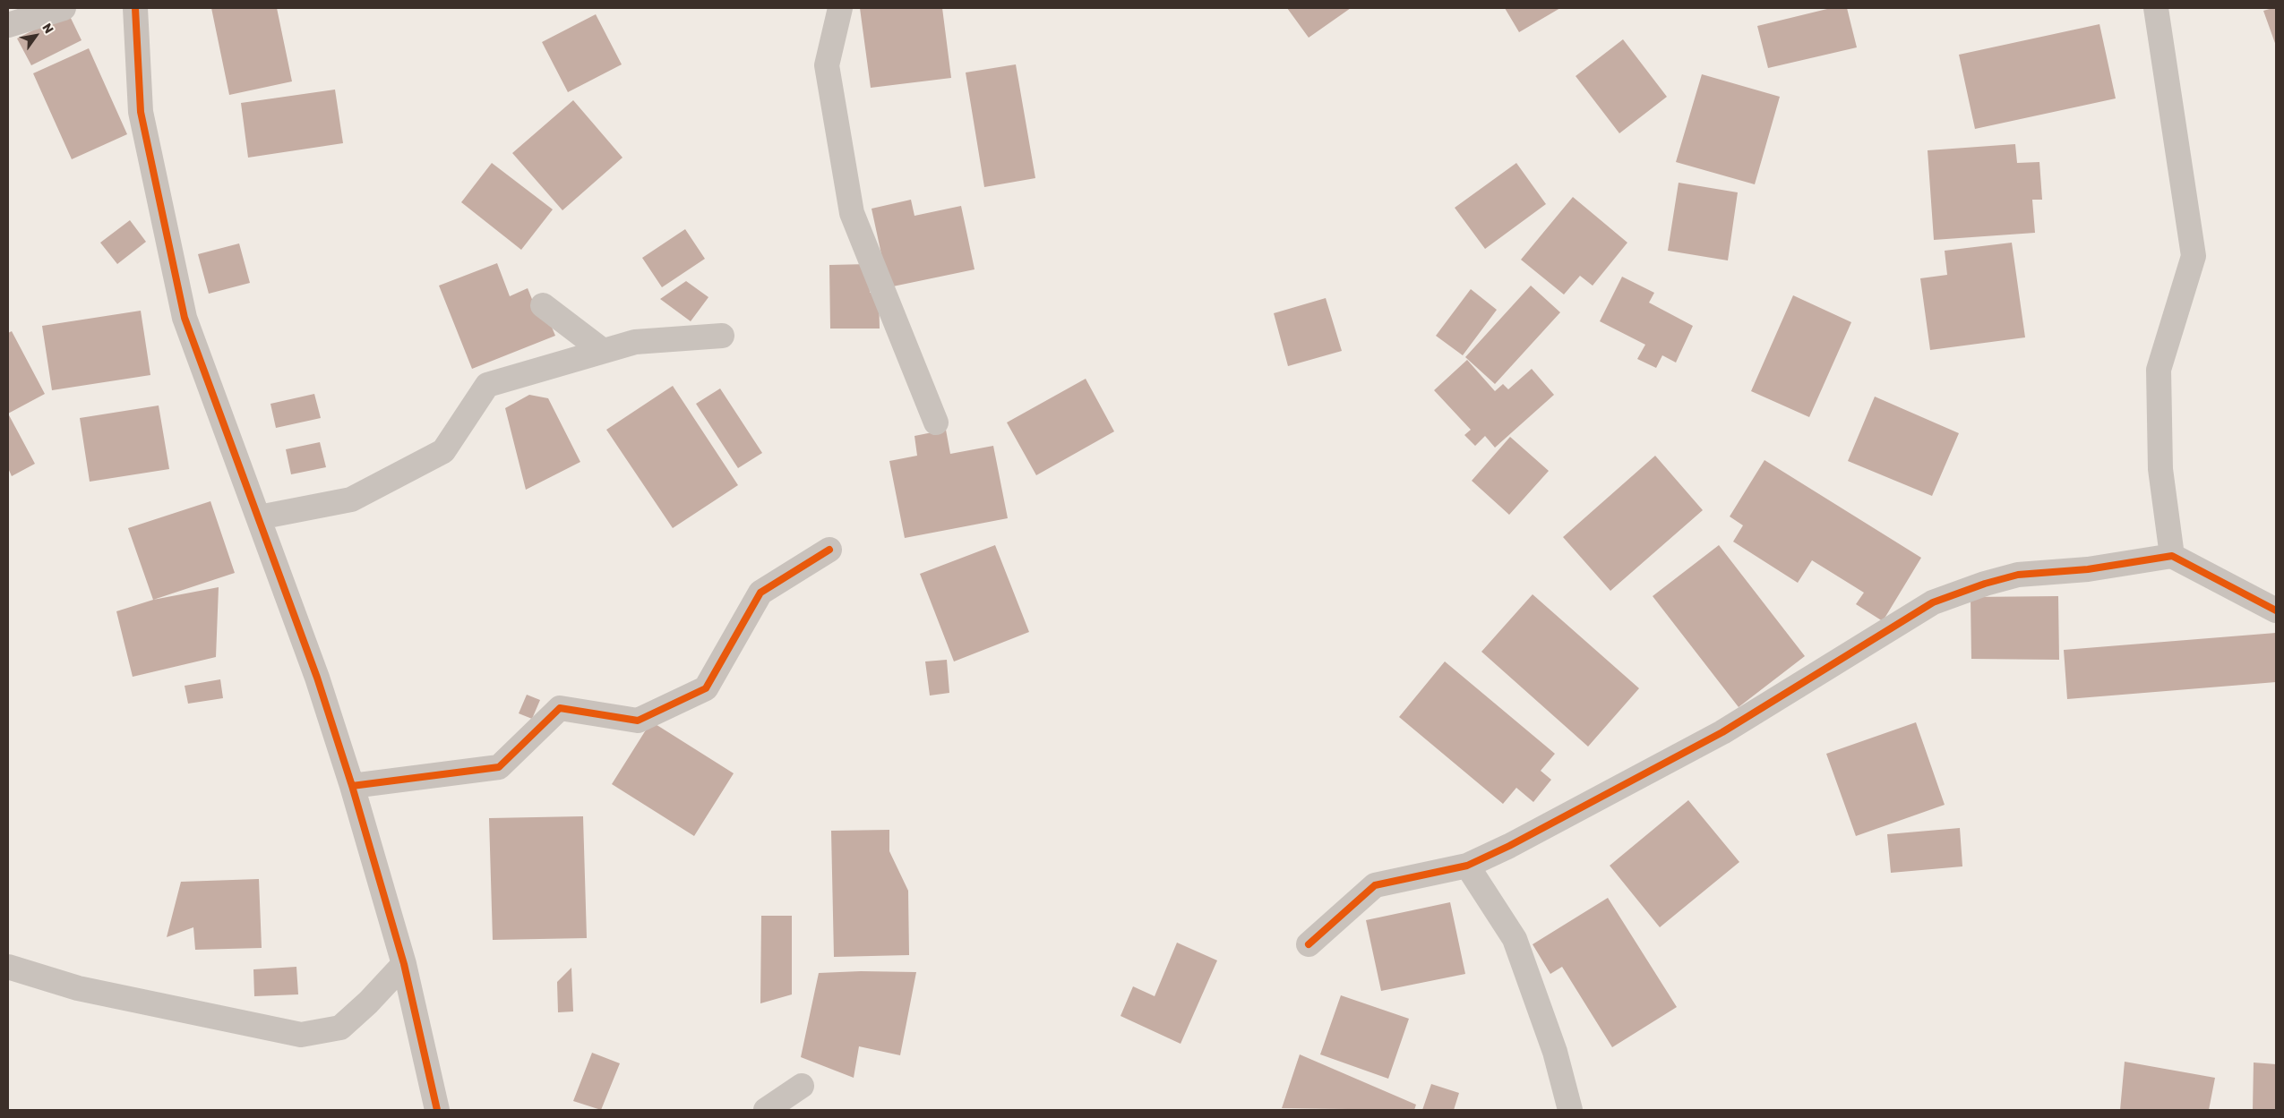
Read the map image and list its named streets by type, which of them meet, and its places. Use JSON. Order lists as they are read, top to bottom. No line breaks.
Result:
{"north":"top right"}
